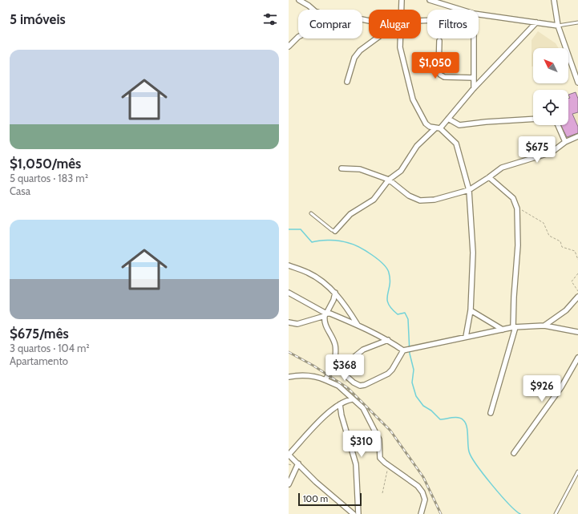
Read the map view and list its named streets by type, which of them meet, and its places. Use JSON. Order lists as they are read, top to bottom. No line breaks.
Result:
{"scale_bar":"100 m","north":"top left","page":{"heading":"5 imóveis","chip":["Comprar","Alugar","Filtros"],"list":[{"name":"$1,050/mês","note":"5 quartos · 183 m² · Casa"},{"name":"$675/mês","note":"3 quartos · 104 m² · Apartamento"}],"price":["$1,050","$675","$368","$926","$310"],"scale":"100 m"}}
